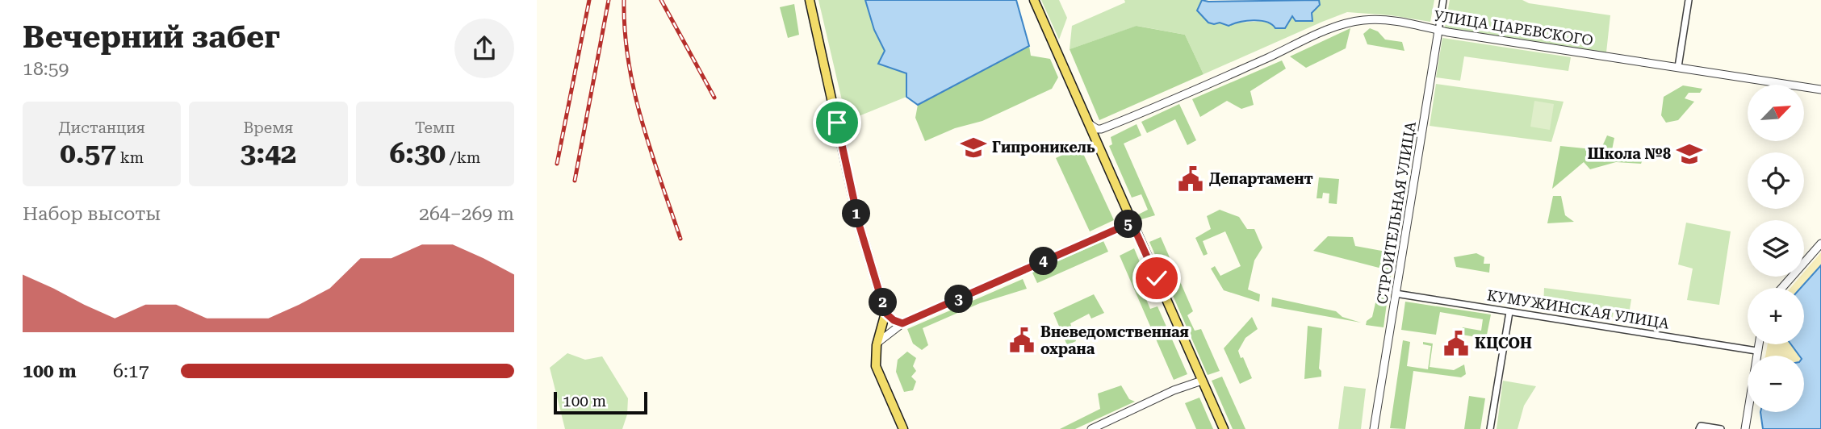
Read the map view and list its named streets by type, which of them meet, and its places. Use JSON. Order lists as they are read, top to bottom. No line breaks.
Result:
{"streets":{"street":["УЛИЦА ЦАРЕВСКОГО","СТРОИТЕЛЬНАЯ УЛИЦА","КУМУЖИНСКАЯ УЛИЦА"]},"crossings":[["УЛИЦА ЦАРЕВСКОГО","СТРОИТЕЛЬНАЯ УЛИЦА"],["СТРОИТЕЛЬНАЯ УЛИЦА","КУМУЖИНСКАЯ УЛИЦА"]],"places":{"school or university":["Гипроникель","Школа №8"],"public building":["Департамент","Вневедомственная охрана","КЦСОН"]},"scale_bar":"100 m","north":"top right","page":{"heading":["Вечерний забег","18:59"],"map_buttons":["+","−"],"stats":[["Дистанция","0.57 km"],["Время","3:42"],["Темп","6:30 /km"]],"chart":["Набор высоты","264–269 m"],"pins":["1","5","4","3","2"],"list":[{"name":"100 m","note":"6:17"}],"scale":"100 m"}}
